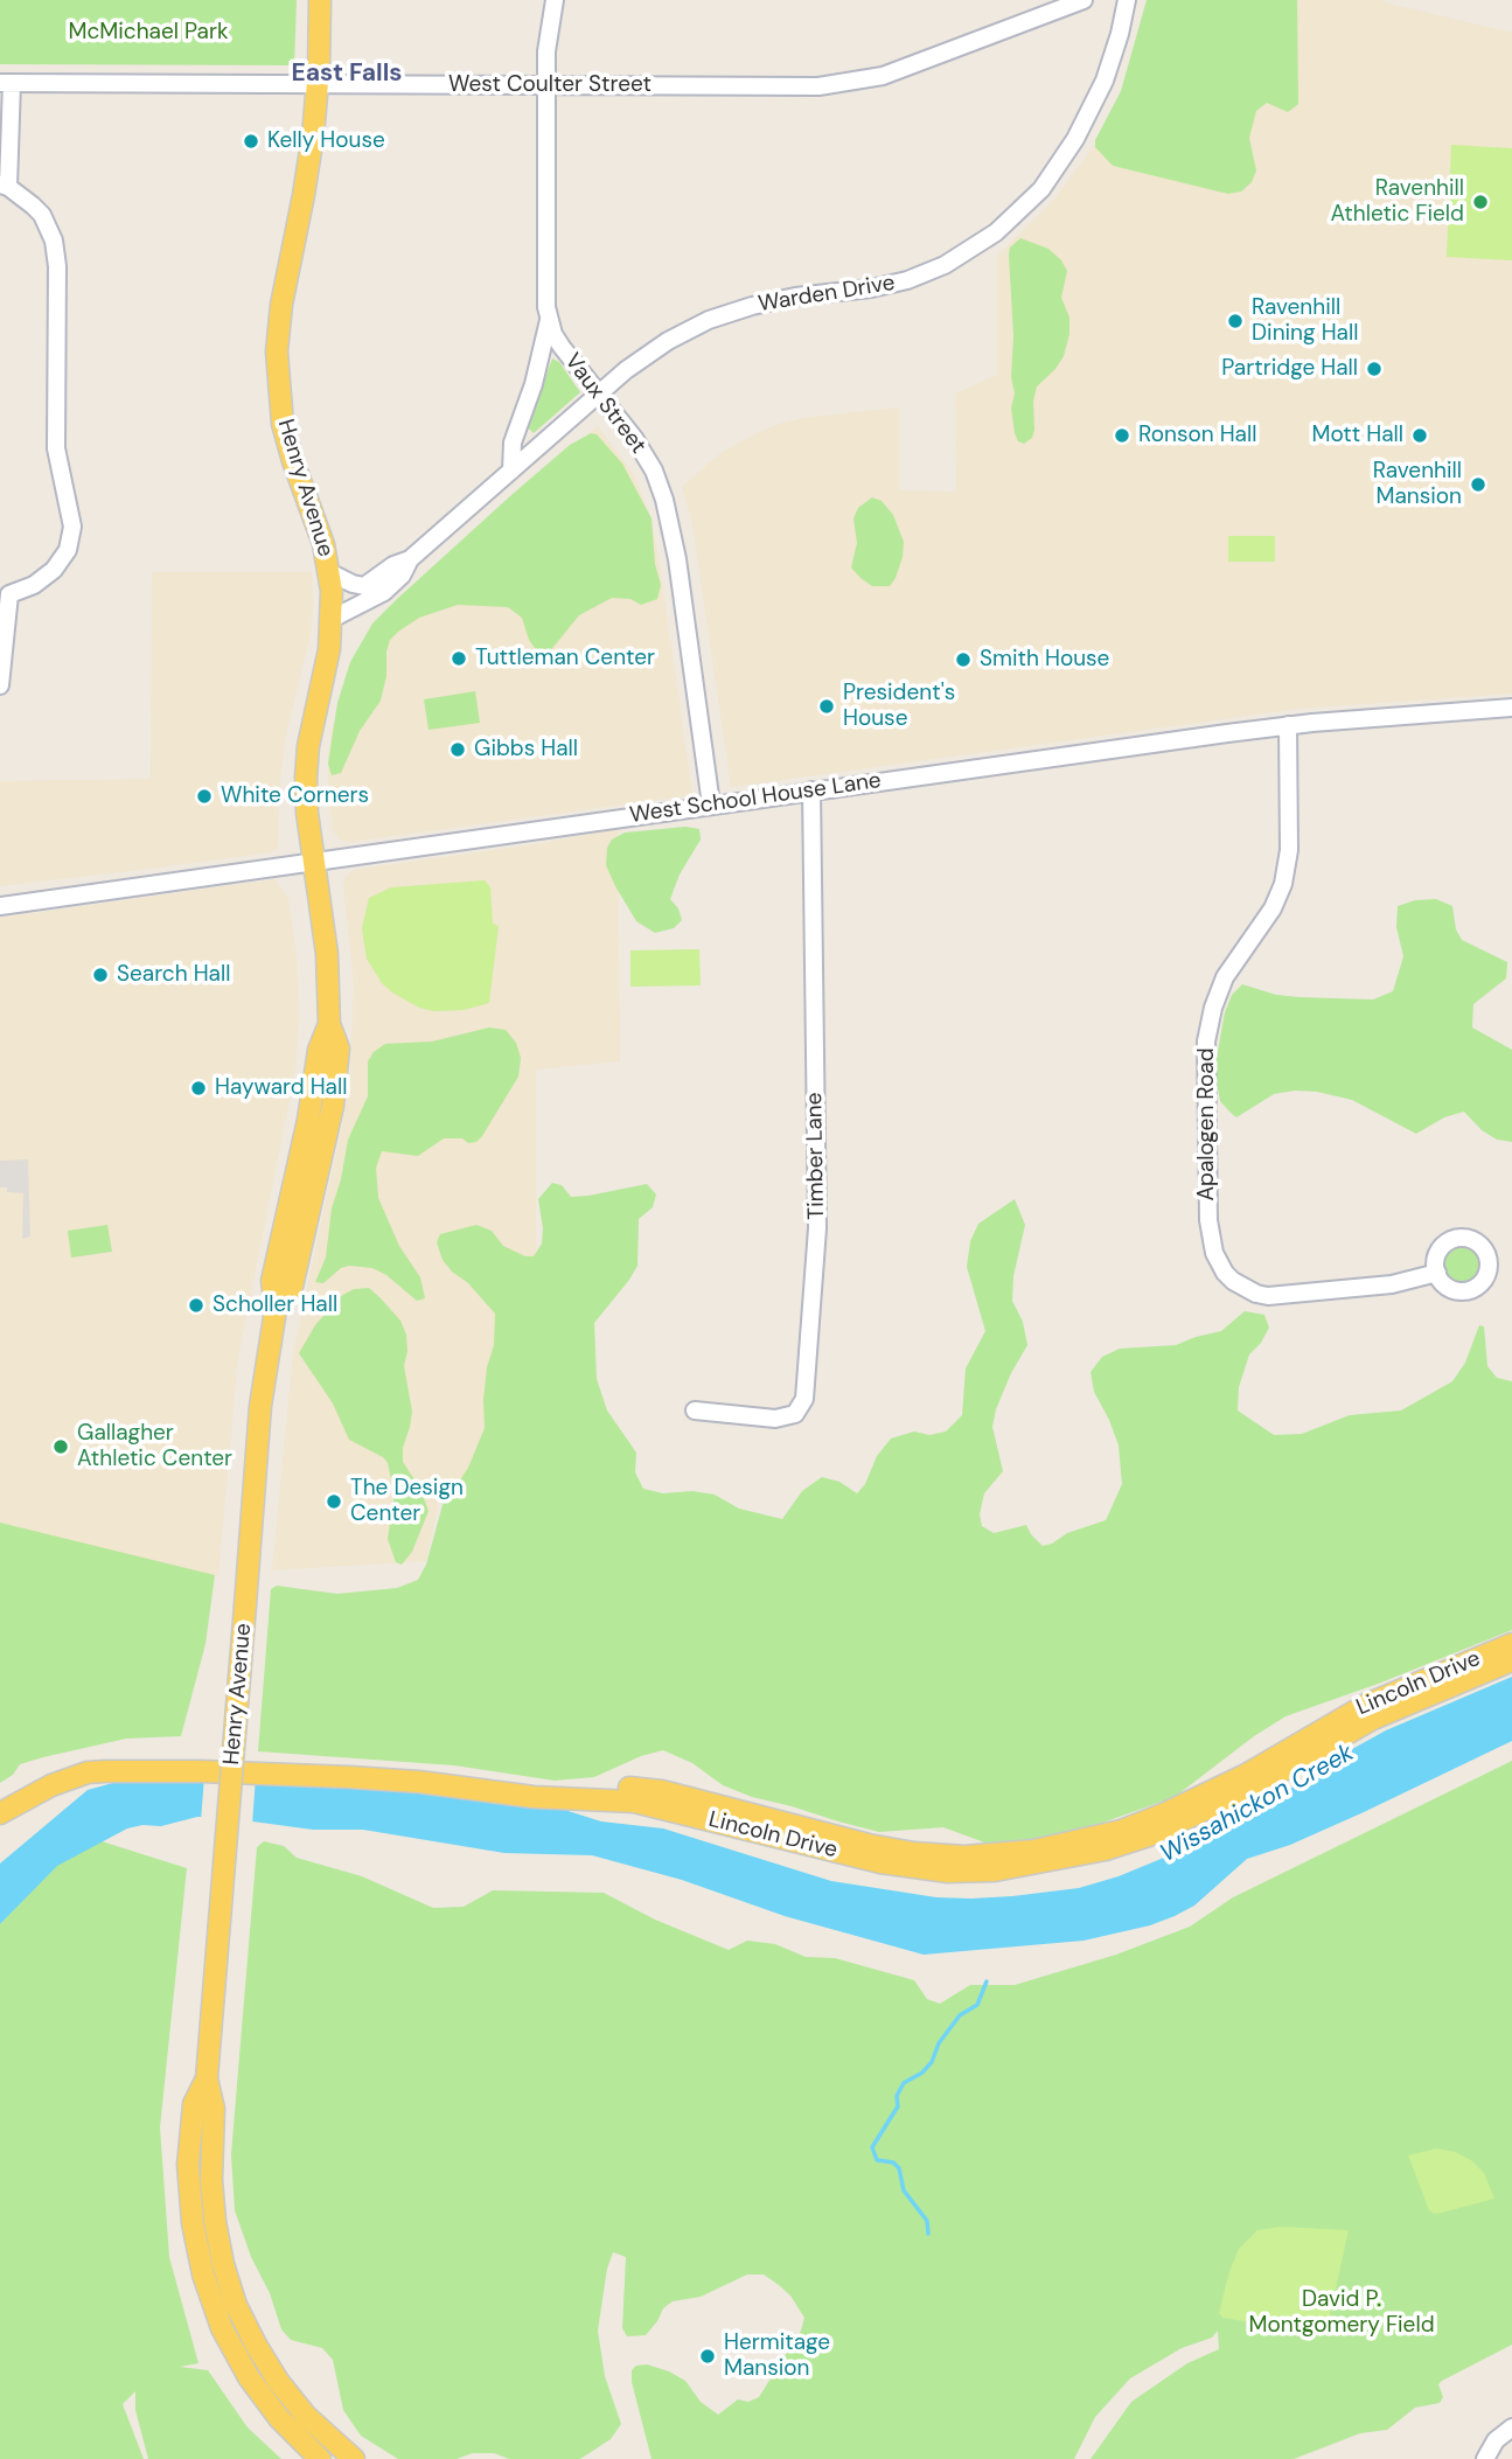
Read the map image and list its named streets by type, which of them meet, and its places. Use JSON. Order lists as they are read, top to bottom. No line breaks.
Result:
{"streets":{"main road":["Henry Avenue","Lincoln Drive"],"street":["West Coulter Street","Warden Drive","Vaux Street","West School House Lane","Apalogen Road","Timber Lane"]},"crossings":[["West Coulter Street","Vaux Street"],["West Coulter Street","Henry Avenue"],["Warden Drive","Vaux Street"],["Warden Drive","Henry Avenue"],["Vaux Street","West School House Lane"],["Henry Avenue","West School House Lane"],["West School House Lane","Apalogen Road"],["West School House Lane","Timber Lane"]],"districts":["East Falls"],"water":["Wissahickon Creek"],"parks":["McMichael Park","David P. Montgomery Field"],"places":["Kelly House","Ravenhill Athletic Field","Ravenhill Dining Hall","Partridge Hall","Ronson Hall","Mott Hall","Ravenhill Mansion","Tuttleman Center","Smith House","President's House","Gibbs Hall","White Corners","Search Hall","Hayward Hall","Scholler Hall","Gallagher Athletic Center","The Design Center","Hermitage Mansion"]}
